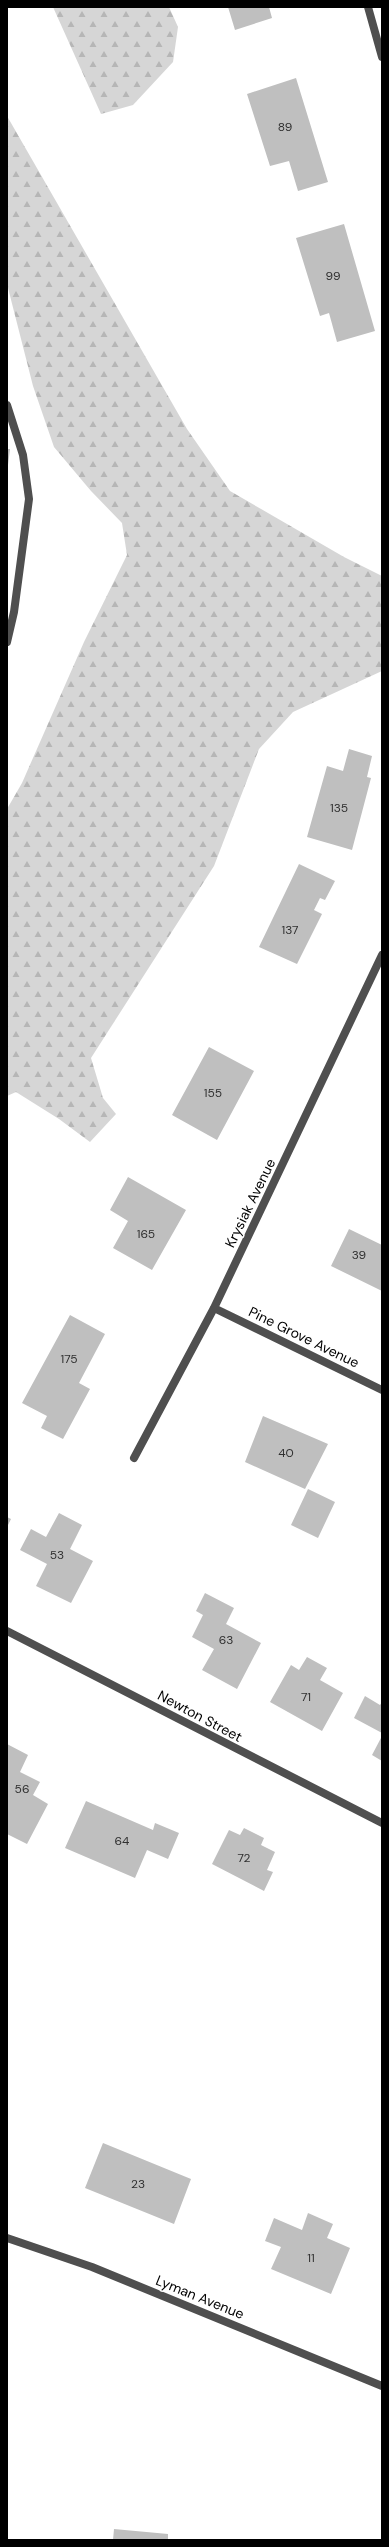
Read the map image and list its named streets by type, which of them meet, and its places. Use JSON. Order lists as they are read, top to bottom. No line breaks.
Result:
{"streets":{"street":["Krysiak Avenue","Pine Grove Avenue","Newton Street","Lyman Avenue"]},"crossings":[["Krysiak Avenue","Pine Grove Avenue"]],"house_numbers":["89","99","135","137","155","165","39","175","40","53","63","71","56","64","72","23","11"]}
